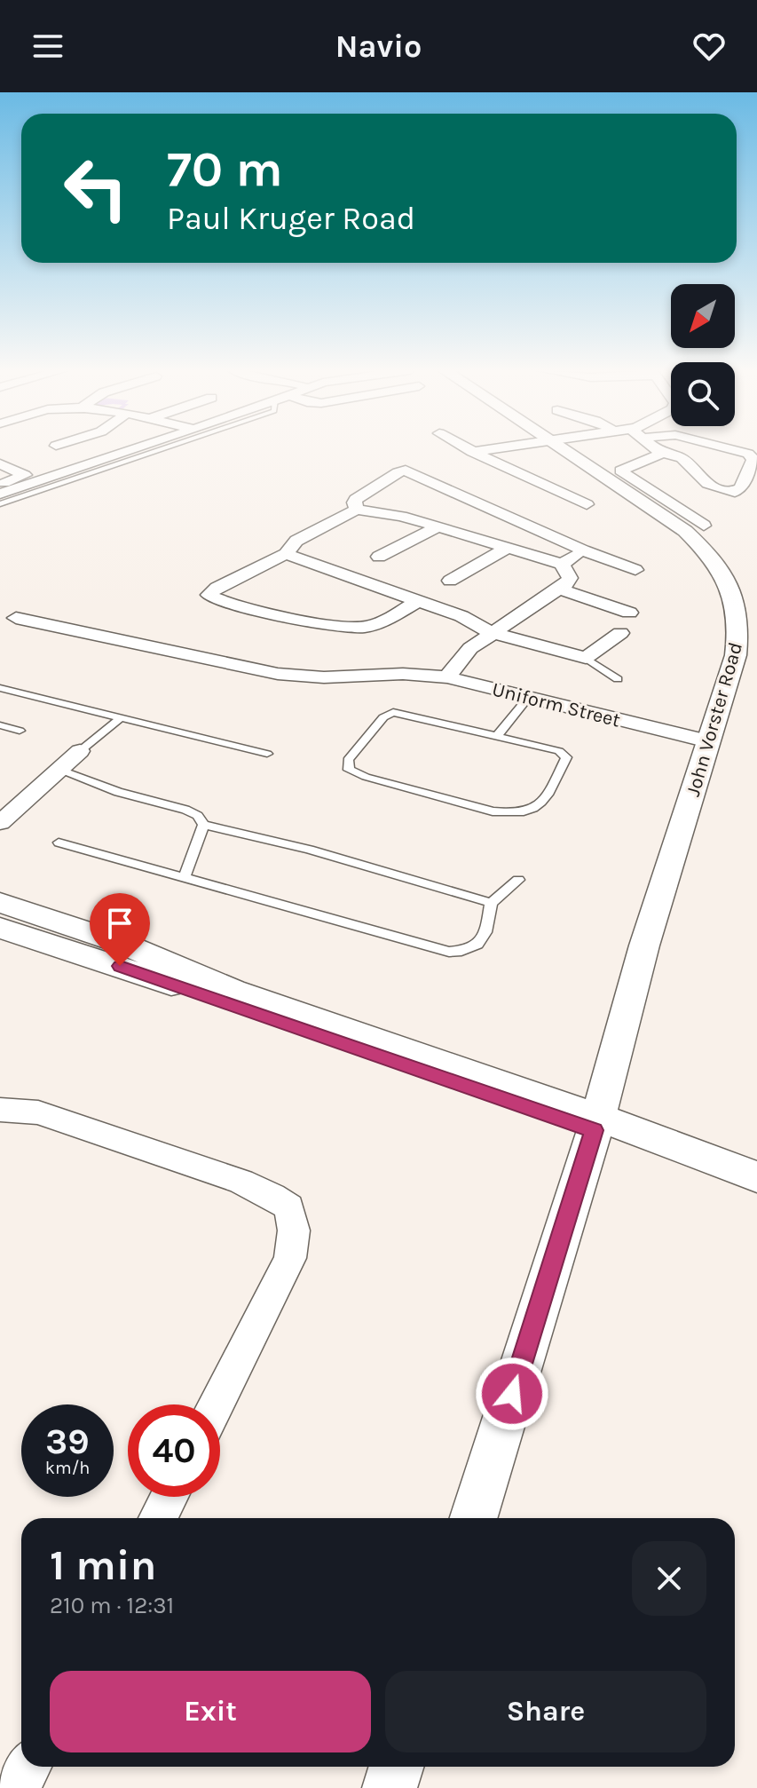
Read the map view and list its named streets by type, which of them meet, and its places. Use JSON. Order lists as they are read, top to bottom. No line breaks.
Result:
{"streets":{"street":["Uniform Street","John Vorster Road"]},"crossings":[["Uniform Street","John Vorster Road"]],"north":"bottom left","page":{"header":"Navio","turn":["70 m","Paul Kruger Road"],"speed":"39 km/h","limit":"40","heading":["1 min","210 m · 12:31"],"buttons":["Exit","Share"]}}
